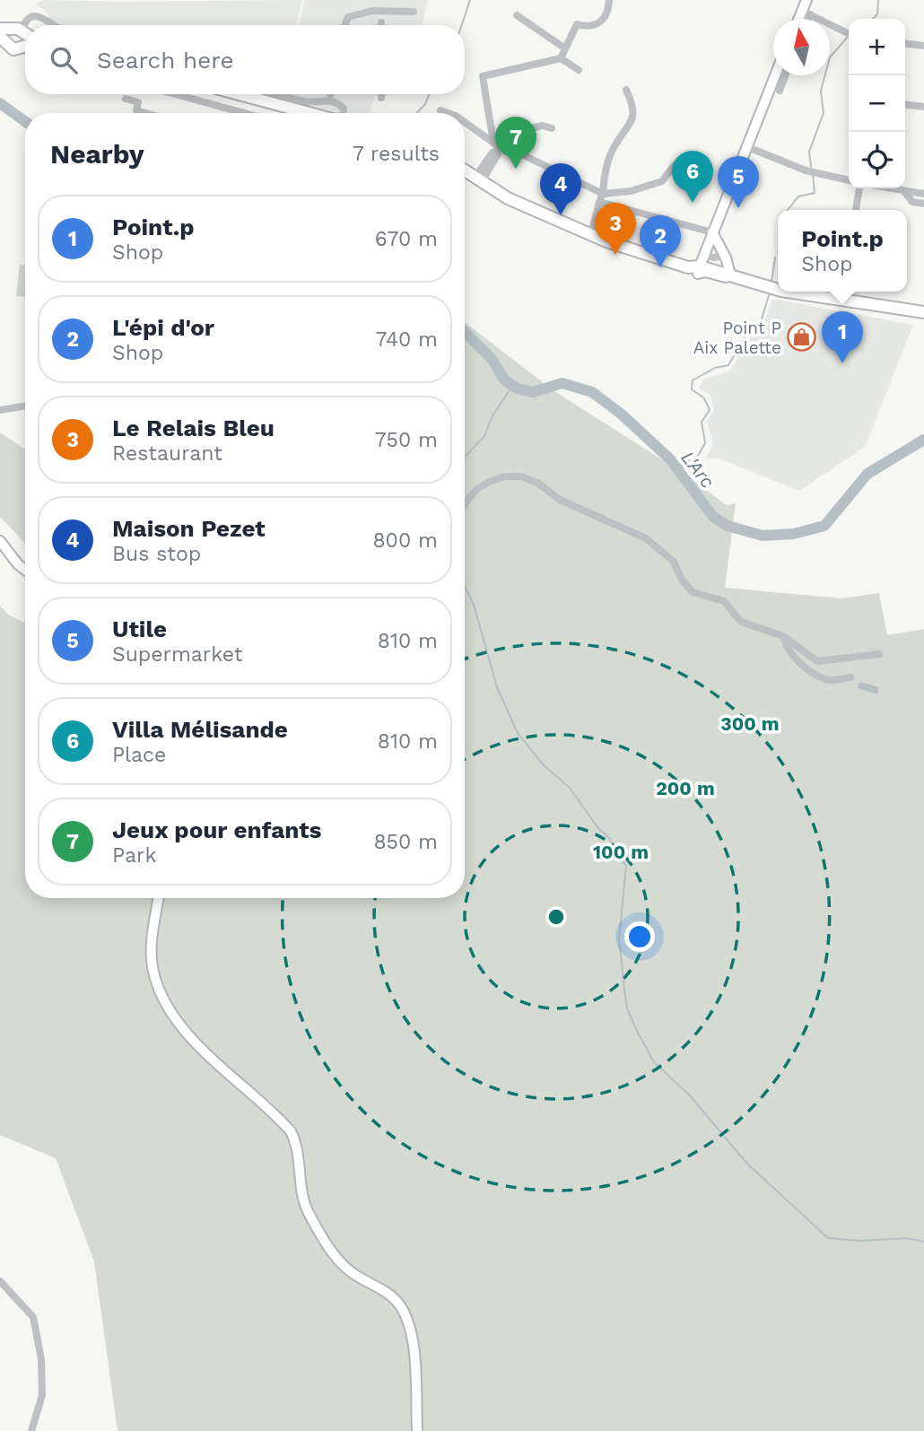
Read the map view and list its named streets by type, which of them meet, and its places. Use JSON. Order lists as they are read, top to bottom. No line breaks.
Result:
{"water":["L'Arc"],"places":{"shop":["Point P Aix Palette"]},"north":"top","page":{"map_buttons":["+","−"],"search":"Search here","heading":["Nearby","7 results"],"pins":["7","6","5","4","3","2","1"],"list":[{"mark":"1","name":"Point.p","note":"Shop","value":"670 m"},{"mark":"2","name":"L'épi d'or","note":"Shop","value":"740 m"},{"mark":"3","name":"Le Relais Bleu","note":"Restaurant","value":"750 m"},{"mark":"4","name":"Maison Pezet","note":"Bus stop","value":"800 m"},{"mark":"5","name":"Utile","note":"Supermarket","value":"810 m"},{"mark":"6","name":"Villa Mélisande","note":"Place","value":"810 m"},{"mark":"7","name":"Jeux pour enfants","note":"Park","value":"850 m"}],"popup":["Point.p","Shop"]},"rings":["300 m","200 m","100 m"]}
